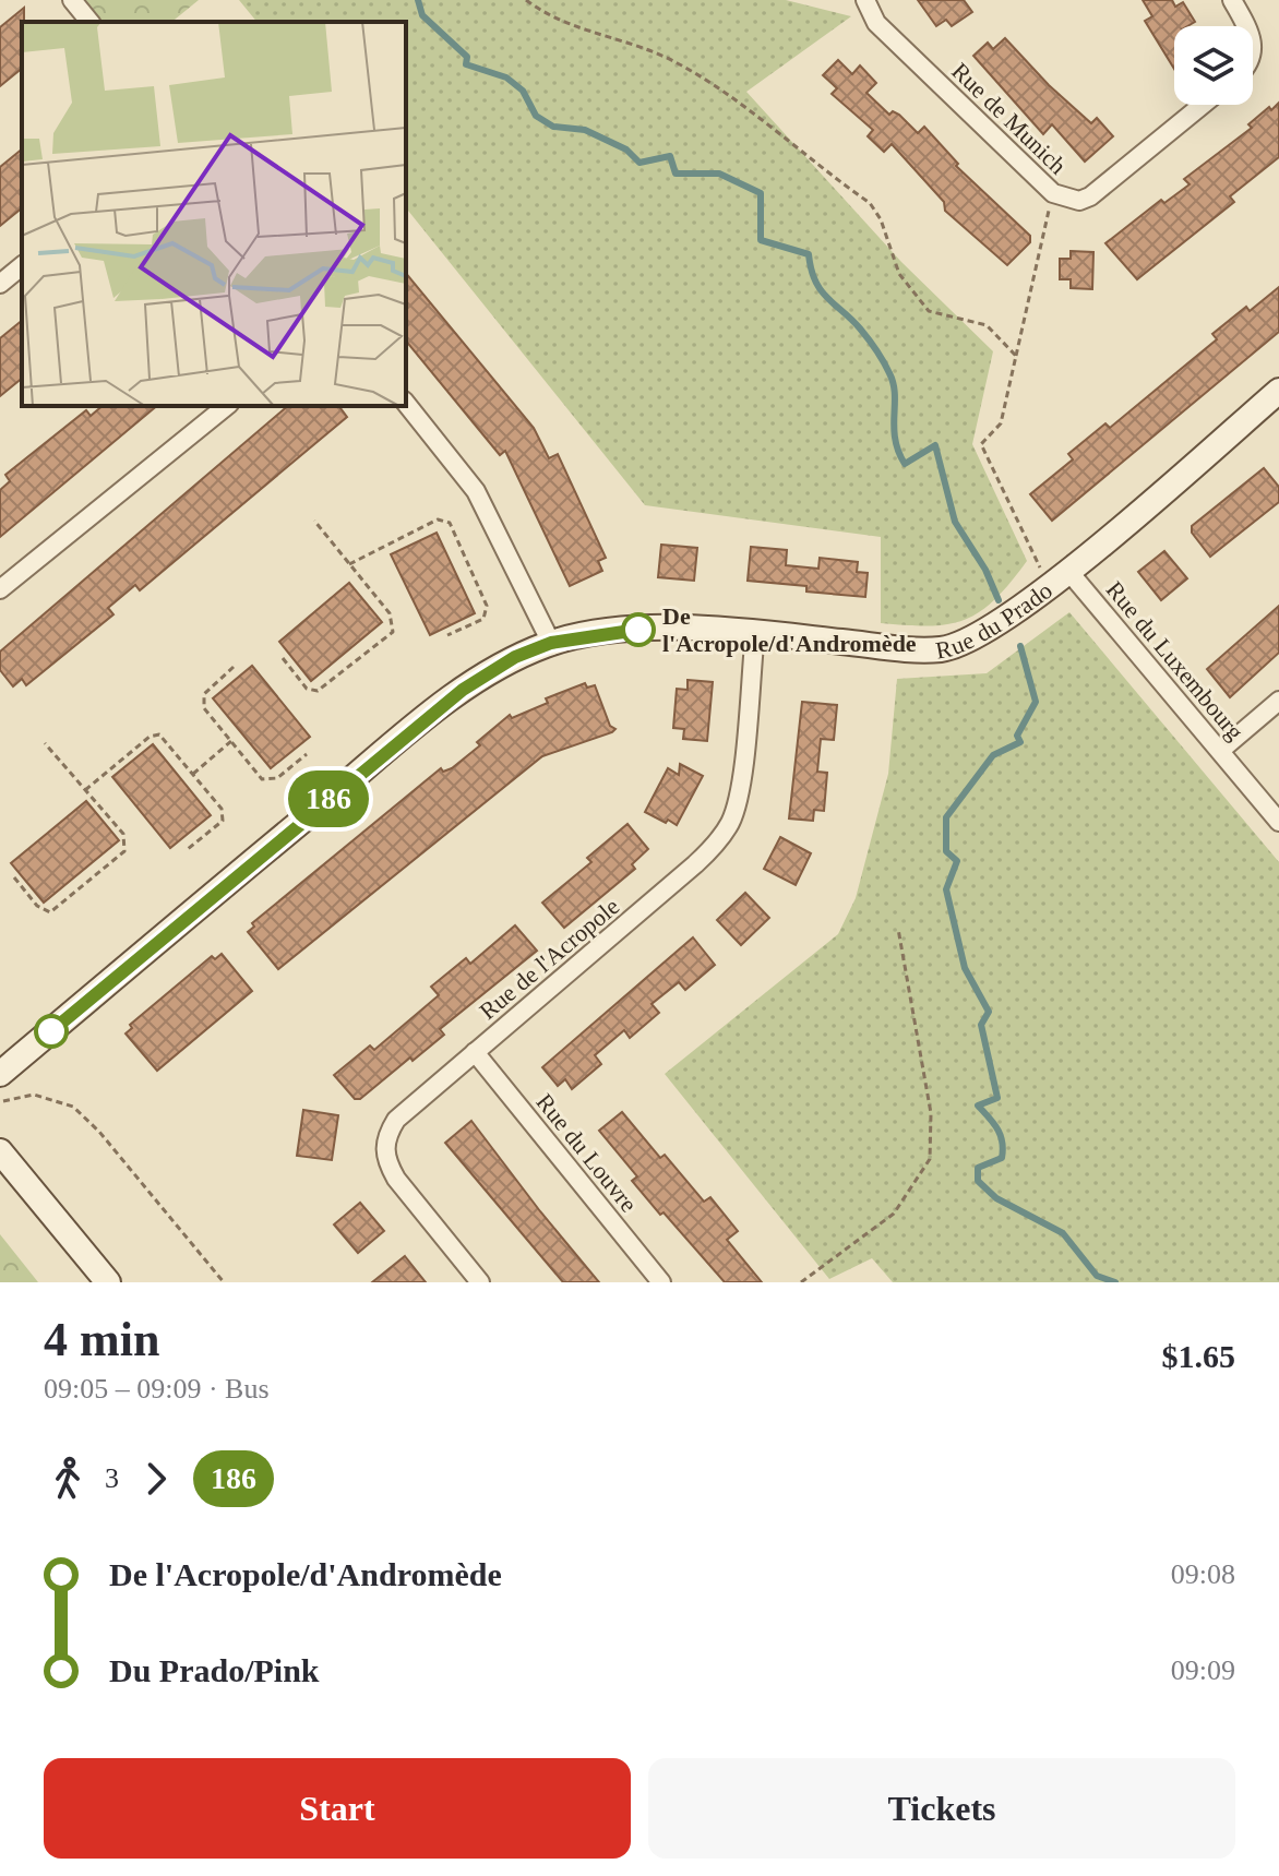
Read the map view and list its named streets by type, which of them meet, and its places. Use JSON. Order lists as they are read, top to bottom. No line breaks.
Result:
{"streets":{"street":["Rue de Munich","Rue du Prado","Rue du Luxembourg","Rue de l'Acropole","Rue du Louvre"]},"crossings":[["Rue du Prado","Rue du Luxembourg"],["Rue du Prado","Rue de l'Acropole"],["Rue de l'Acropole","Rue du Louvre"]],"places":["De l'Acropole/d'Andromède"],"lines":["bus line 186"],"page":{"on_map":"186","heading":["4 min","09:05 – 09:09 · Bus","$1.65"],"legs":["3","186"],"list":[{"name":"De l'Acropole/d'Andromède","value":"09:08"},{"name":"Du Prado/Pink","value":"09:09"}],"buttons":["Start","Tickets"]}}
